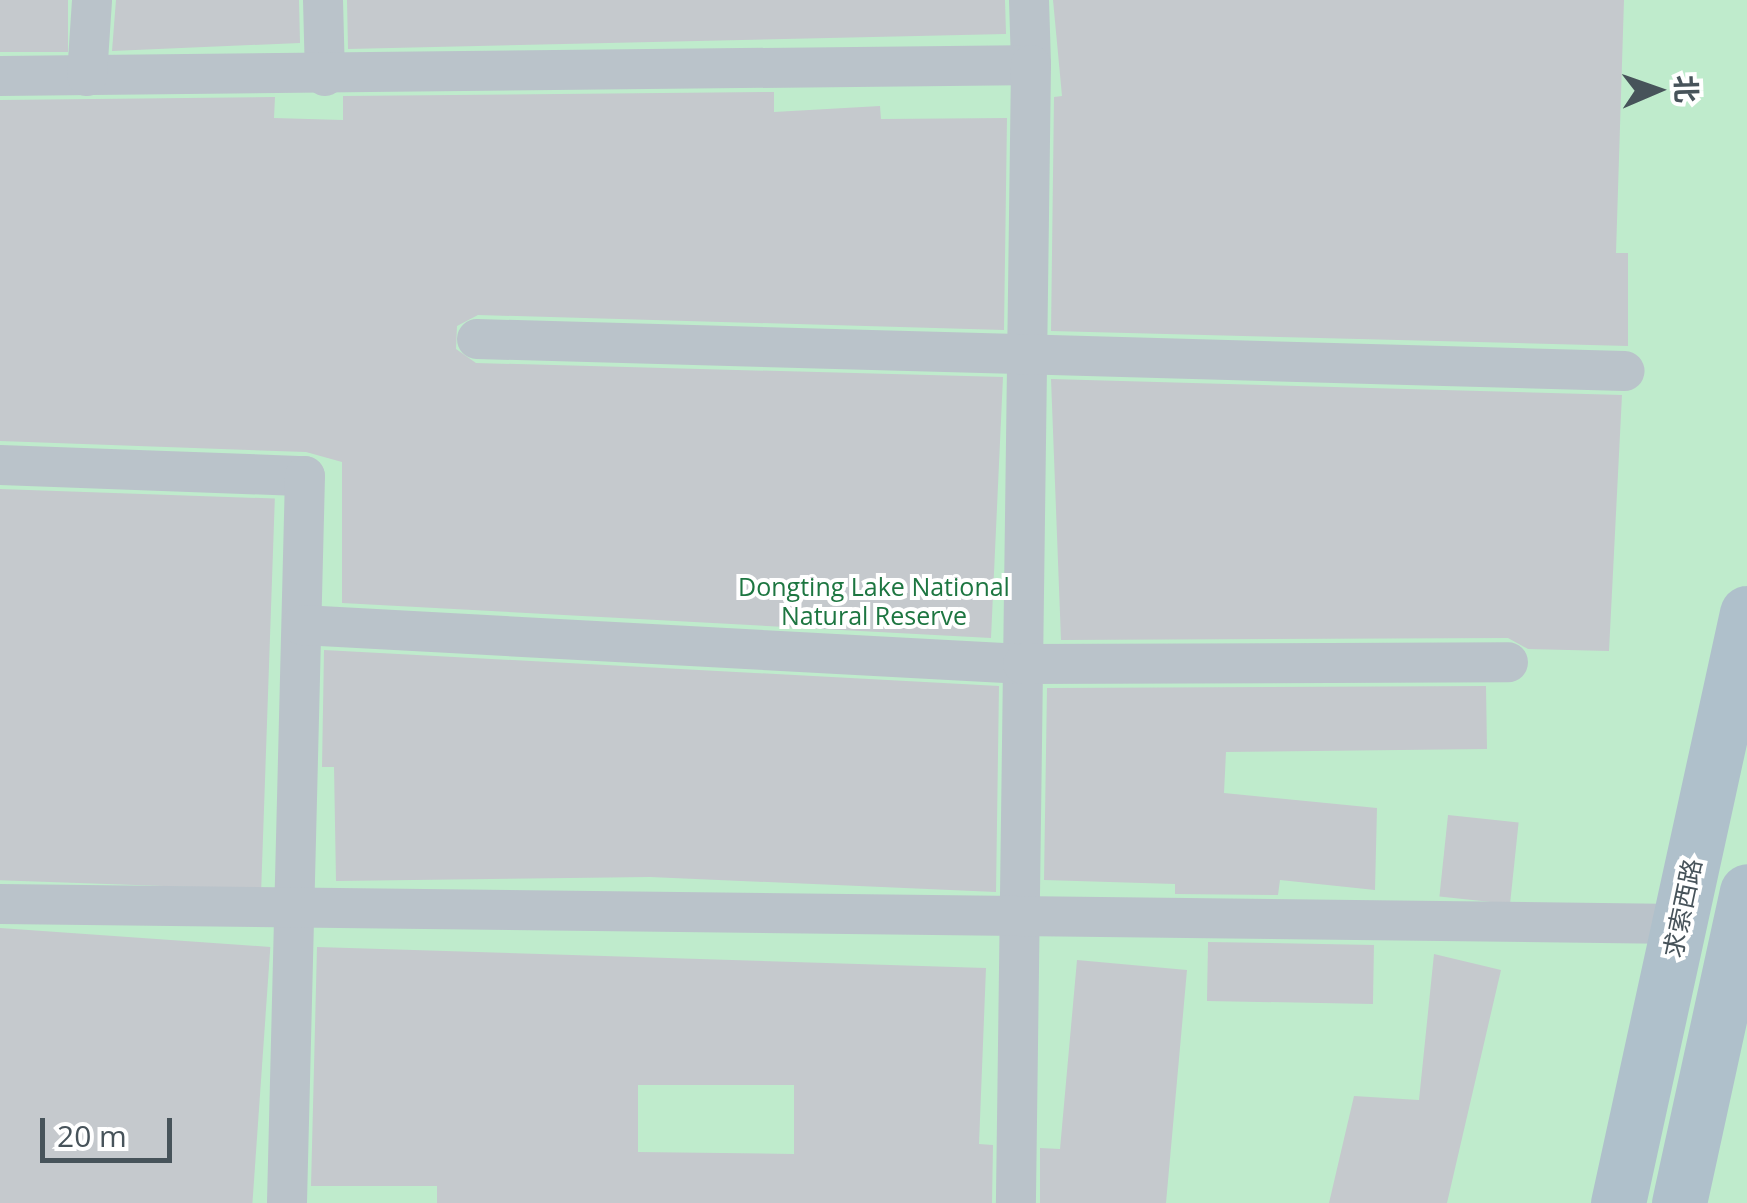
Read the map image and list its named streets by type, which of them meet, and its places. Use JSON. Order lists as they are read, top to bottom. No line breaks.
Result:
{"streets":{"main road":["求索西路"]},"parks":["Dongting Lake National Natural Reserve"],"scale_bar":"20 m","north":"right"}
